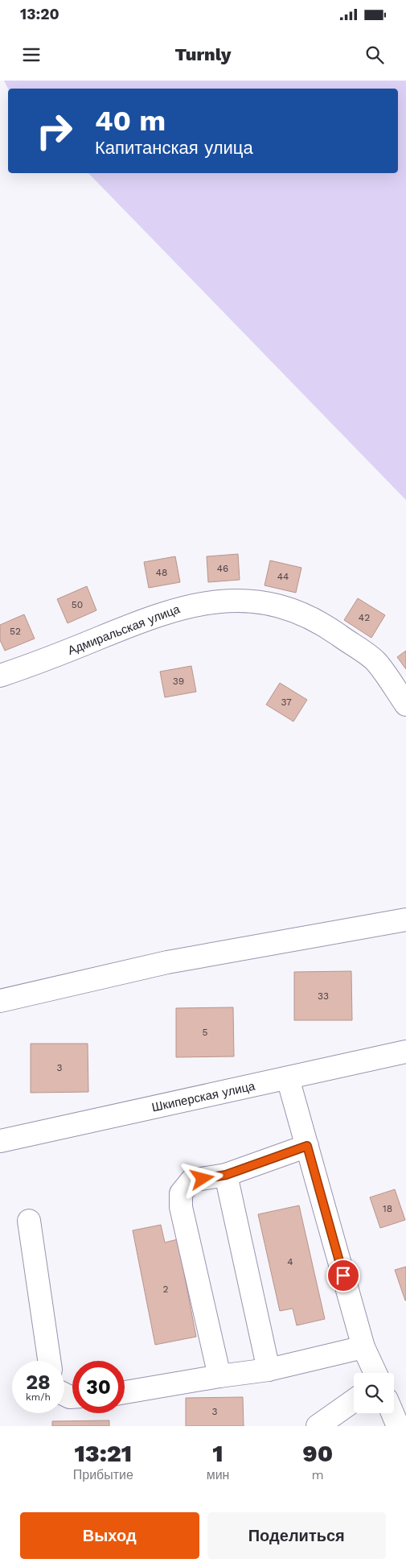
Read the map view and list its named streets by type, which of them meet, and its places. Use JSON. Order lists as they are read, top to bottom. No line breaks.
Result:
{"streets":{"street":["Адмиральская улица","Шкиперская улица"]},"house_numbers":["46","48","44","50","42","52","39","37","33","5","3","18","4","2","3"],"page":{"status":"13:20","header":"Turnly","turn":["40 m","Капитанская улица"],"speed":"28 km/h","limit":"30","eta":["13:21","Прибытие","1","мин","90","m"],"buttons":["Выход","Поделиться"]}}
